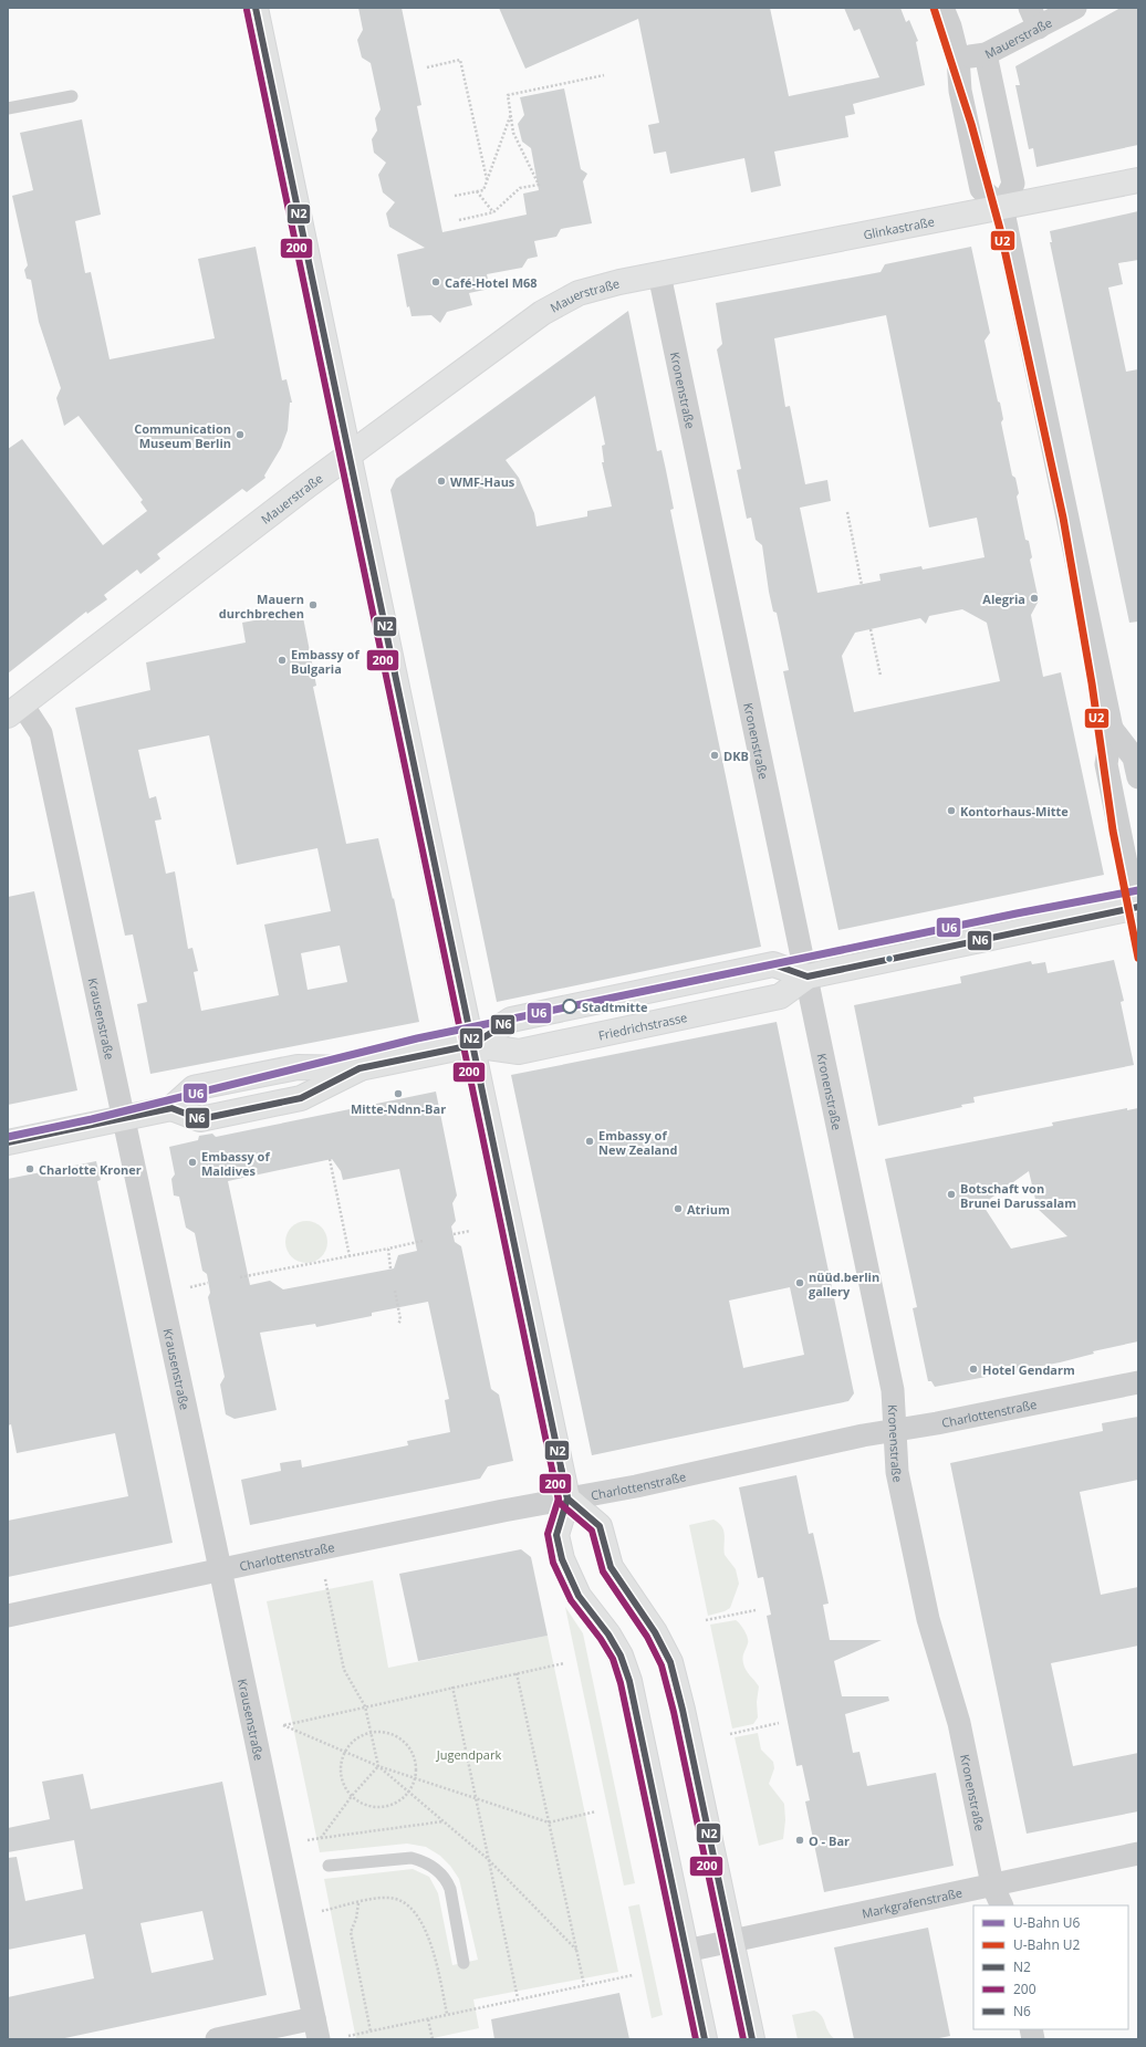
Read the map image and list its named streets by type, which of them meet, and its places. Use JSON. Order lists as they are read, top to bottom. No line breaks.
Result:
{"streets":{"street":["Mauerstraße","Glinkastraße","Kronenstraße","Krausenstraße","Friedrichstrasse","Charlottenstraße","Markgrafenstraße"]},"crossings":[["Mauerstraße","Glinkastraße"],["Mauerstraße","Kronenstraße"],["Mauerstraße","Krausenstraße"],["Glinkastraße","Kronenstraße"],["Kronenstraße","Friedrichstrasse"],["Kronenstraße","Charlottenstraße"],["Kronenstraße","Markgrafenstraße"],["Krausenstraße","Friedrichstrasse"],["Krausenstraße","Charlottenstraße"]],"parks":["Jugendpark"],"places":["Café-Hotel M68","Communication Museum Berlin","WMF-Haus","Alegria","Mauern durchbrechen","Embassy of Bulgaria","DKB","Kontorhaus-Mitte","Stadtmitte","Mitte-Ndnn-Bar","Embassy of New Zealand","Embassy of Maldives","Charlotte Kroner","Botschaft von Brunei Darussalam","Atrium","nüüd.berlin gallery","Hotel Gendarm","O - Bar"],"lines":["metro line U2","transit line N2","transit line 200","metro line U6","transit line N6"],"legend":["U-Bahn U6","U-Bahn U2","N2","200","N6"]}
